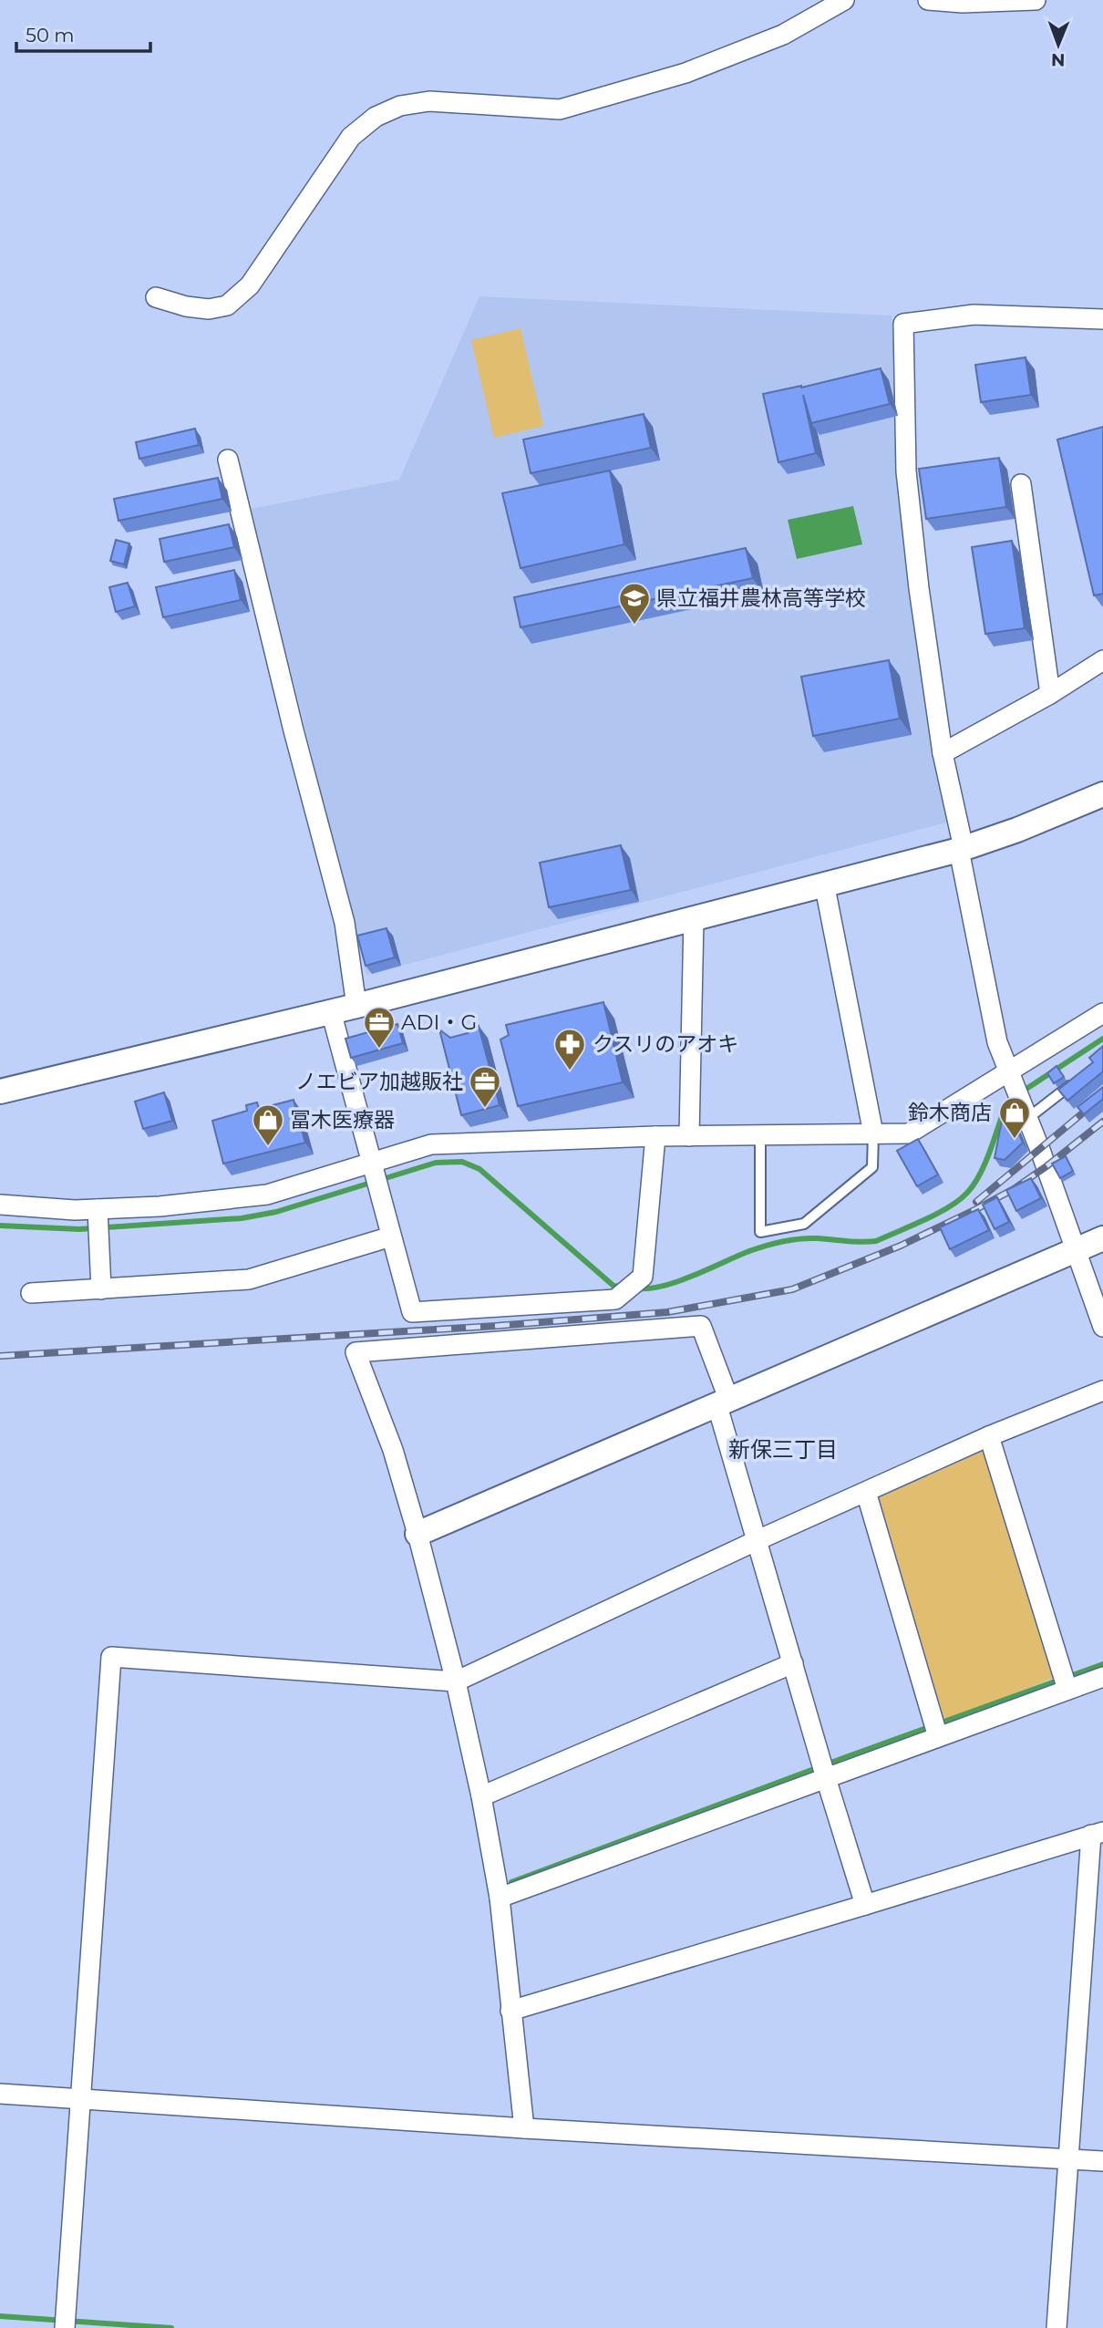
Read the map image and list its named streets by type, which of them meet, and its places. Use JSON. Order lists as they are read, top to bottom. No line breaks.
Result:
{"districts":["新保三丁目"],"places":{"school or university":["県立福井農林高等学校"],"office":["ADI・G","ノエビア加越販社"],"pharmacy":["クスリのアオキ"],"shop":["鈴木商店","冨木医療器"]},"scale_bar":"50 m","north":"bottom"}
